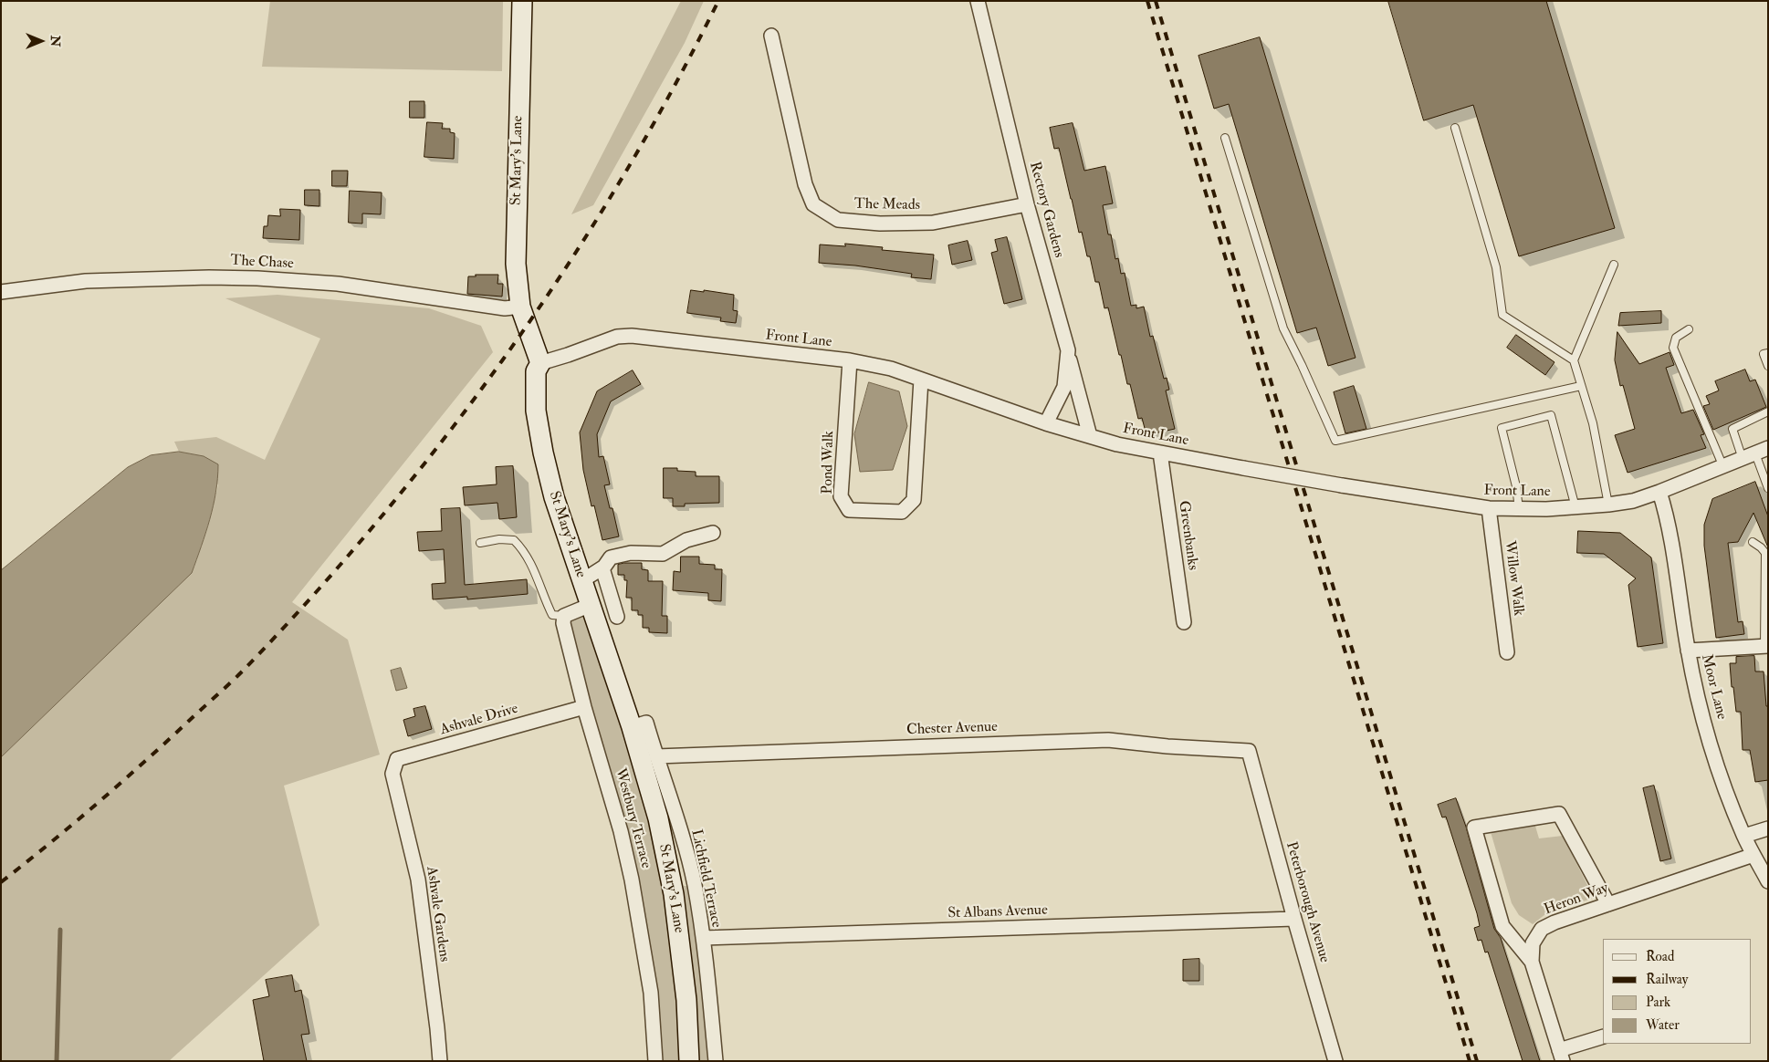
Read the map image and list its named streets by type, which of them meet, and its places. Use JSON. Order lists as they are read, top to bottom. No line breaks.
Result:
{"streets":{"main road":["St Mary's Lane"],"street":["The Meads","Rectory Gardens","The Chase","Front Lane","Pond Walk","Greenbanks","Willow Walk","Moor Lane","Ashvale Drive","Chester Avenue","Westbury Terrace","Lichfield Terrace","Heron Way","Peterborough Avenue","St Albans Avenue","Ashvale Gardens"]},"crossings":[["St Mary's Lane","The Chase"],["St Mary's Lane","Front Lane"],["St Mary's Lane","Lichfield Terrace"],["The Meads","Rectory Gardens"],["Rectory Gardens","Front Lane"],["Front Lane","Pond Walk"],["Front Lane","Greenbanks"],["Front Lane","Willow Walk"],["Front Lane","Moor Lane"],["Moor Lane","Heron Way"],["Ashvale Drive","Westbury Terrace"],["Ashvale Drive","Ashvale Gardens"],["Chester Avenue","Lichfield Terrace"],["Chester Avenue","Peterborough Avenue"],["Lichfield Terrace","St Albans Avenue"],["Peterborough Avenue","St Albans Avenue"]],"legend":["Road","Railway","Park","Water"],"north":"right"}
